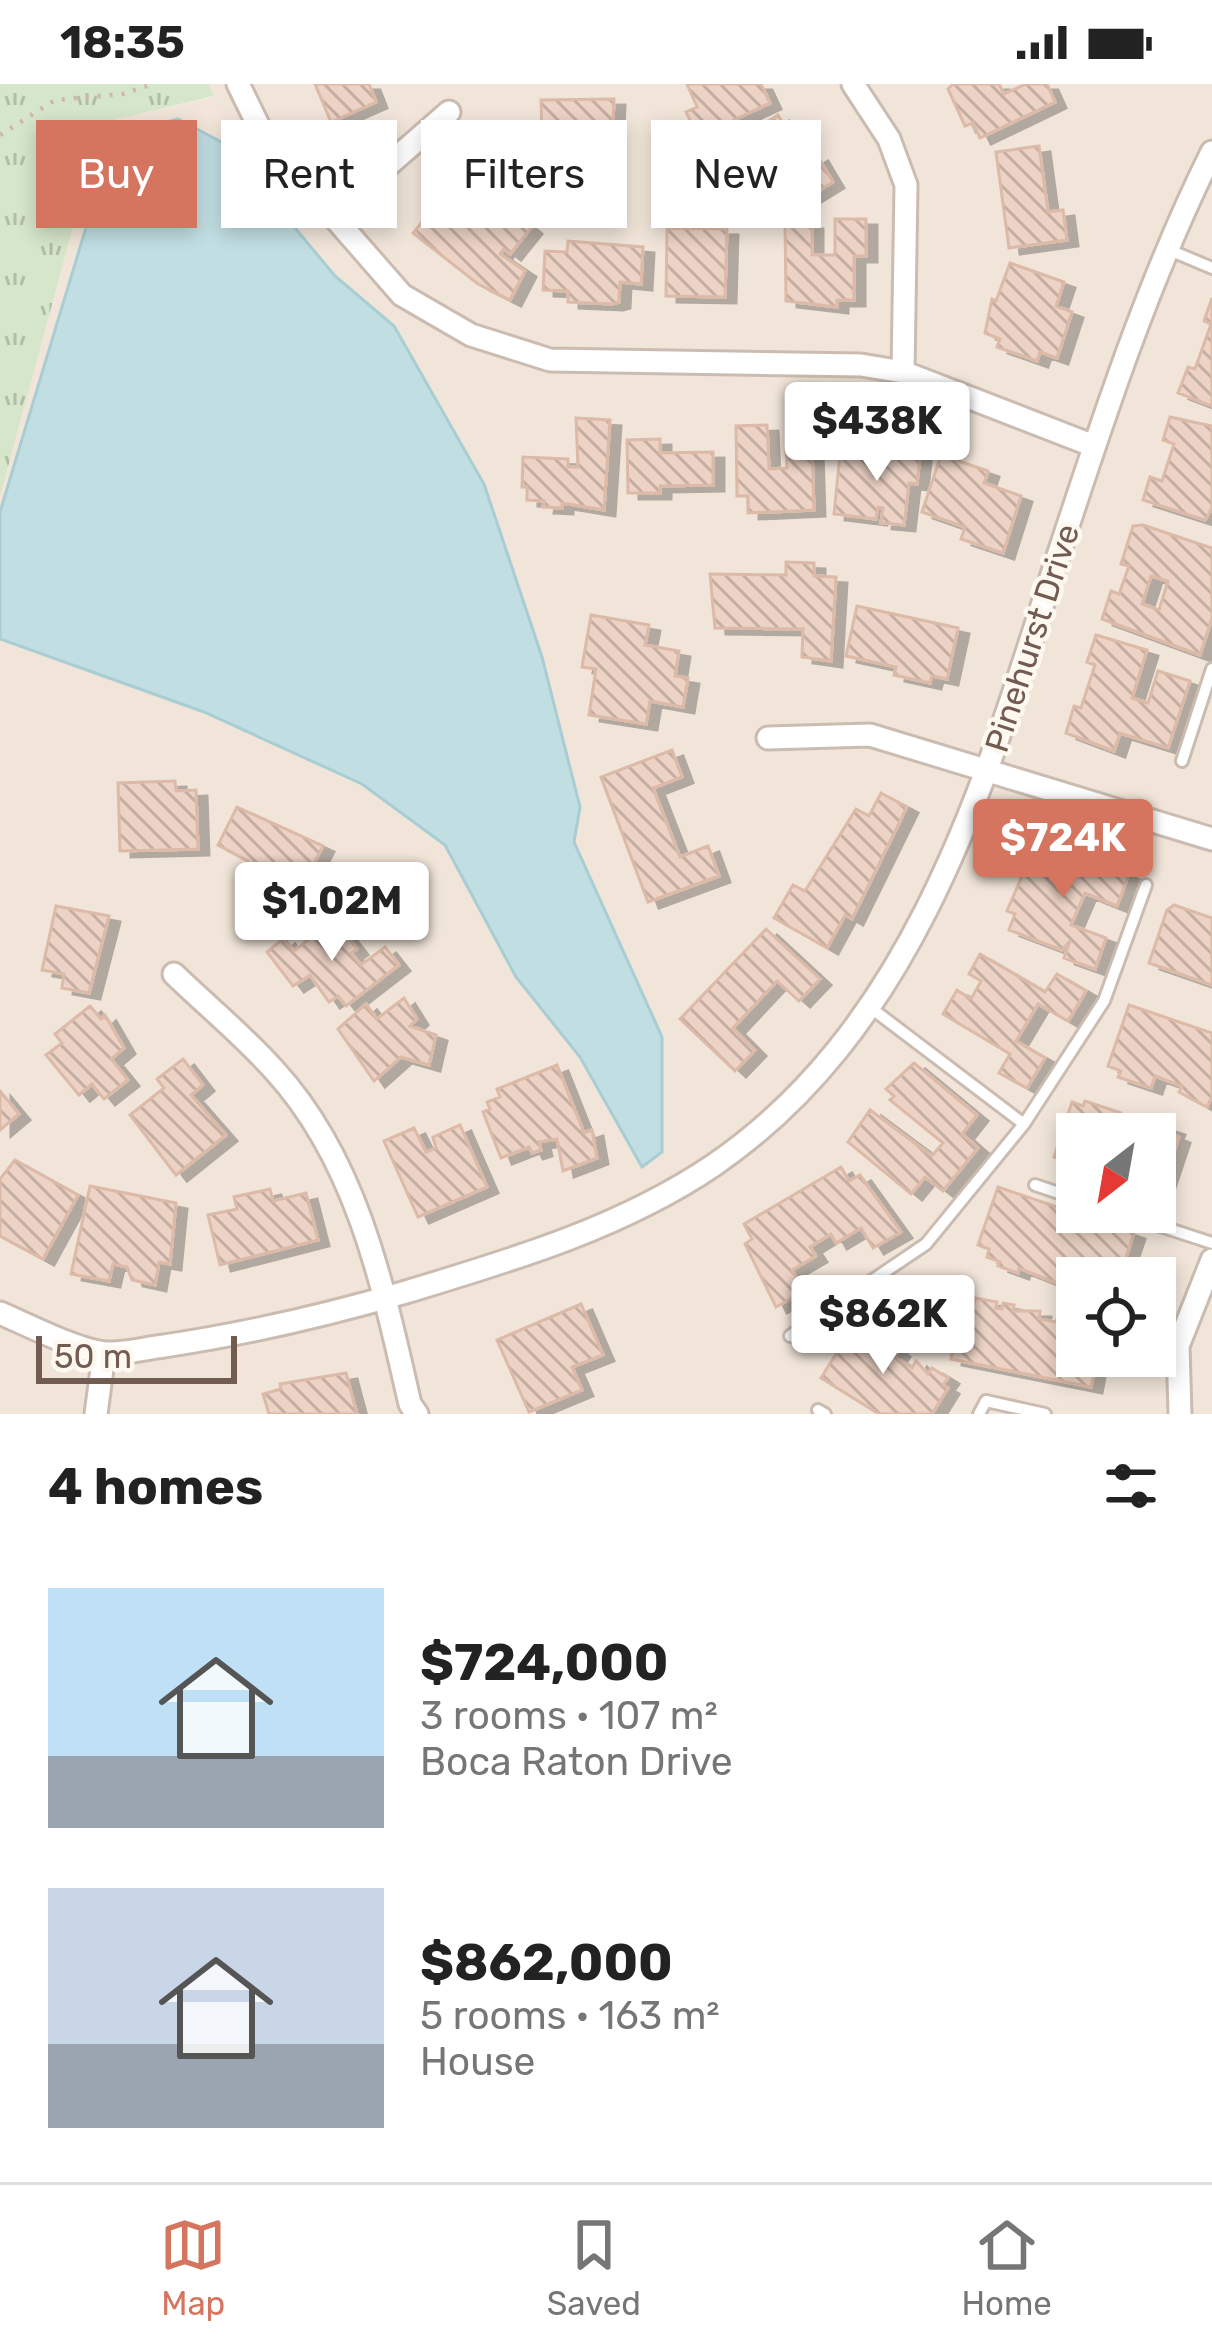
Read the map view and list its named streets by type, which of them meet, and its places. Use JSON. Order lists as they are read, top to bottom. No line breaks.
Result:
{"streets":{"street":["Pinehurst Drive"]},"scale_bar":"50 m","north":"bottom left","page":{"status":"18:35","chip":["Buy","Rent","Filters","New"],"price":["$438K","$724K","$1.02M","$862K"],"scale":"50 m","heading":"4 homes","list":[{"name":"$724,000","note":"3 rooms · 107 m² · Boca Raton Drive"},{"name":"$862,000","note":"5 rooms · 163 m² · House"}],"tabs":["Map","Saved","Home"]}}
